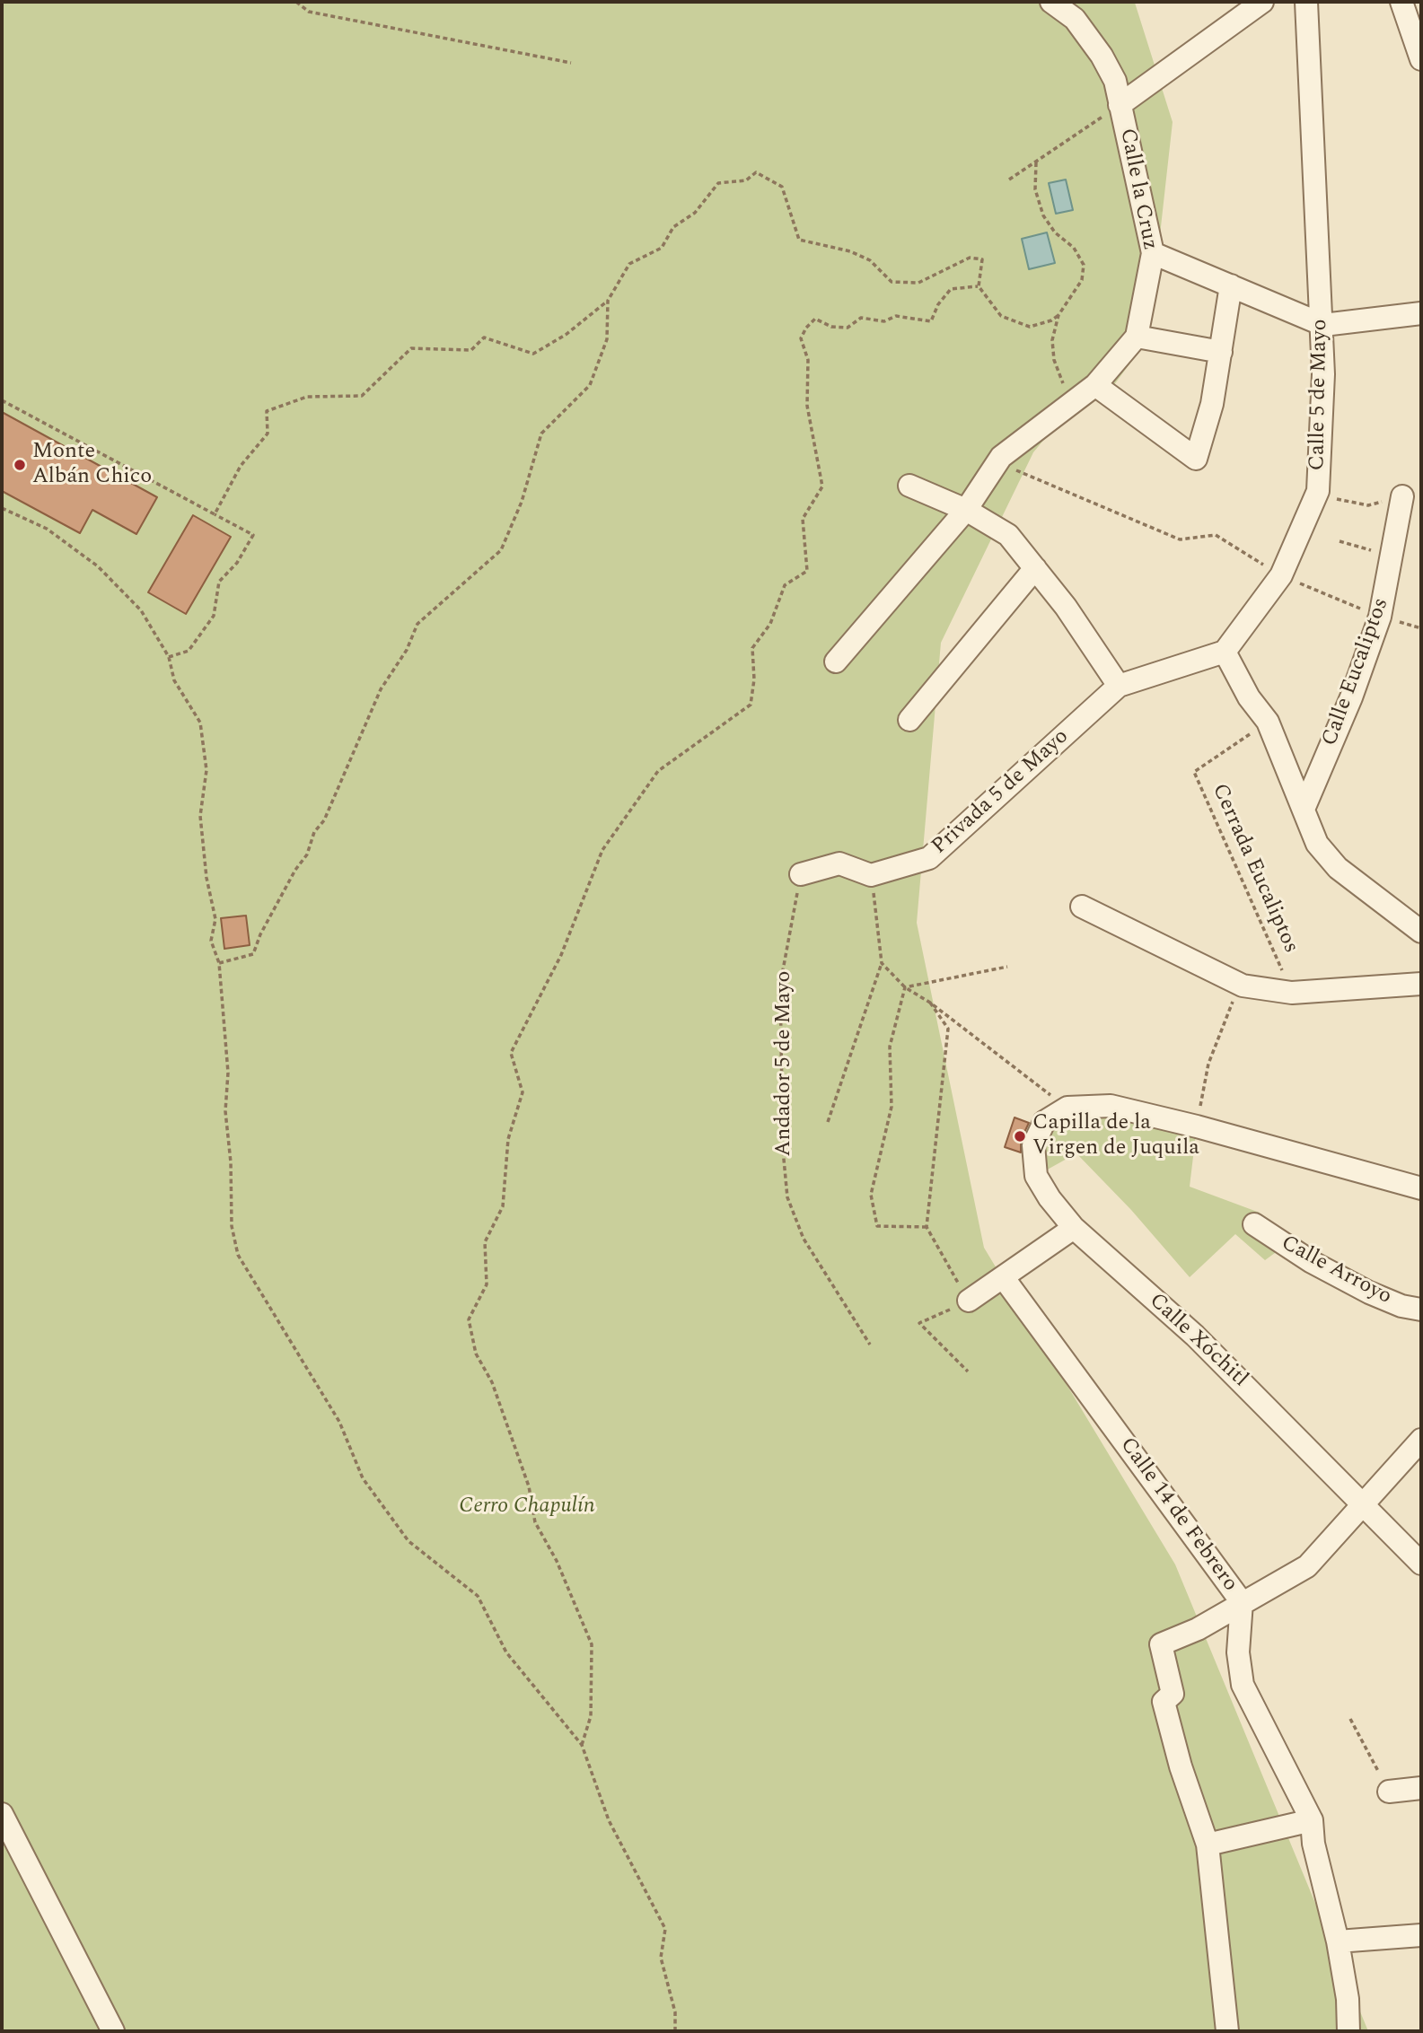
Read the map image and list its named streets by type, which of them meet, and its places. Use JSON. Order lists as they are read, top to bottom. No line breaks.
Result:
{"streets":{"street":["Calle la Cruz","Calle 5 de Mayo","Calle Eucaliptos","Privada 5 de Mayo","Calle Arroyo","Calle Xóchitl","Calle 14 de Febrero"],"path":["Cerrada Eucaliptos","Andador 5 de Mayo"]},"parks":["Cerro Chapulín"],"places":["Monte Albán Chico","Capilla de la Virgen de Juquila"]}
